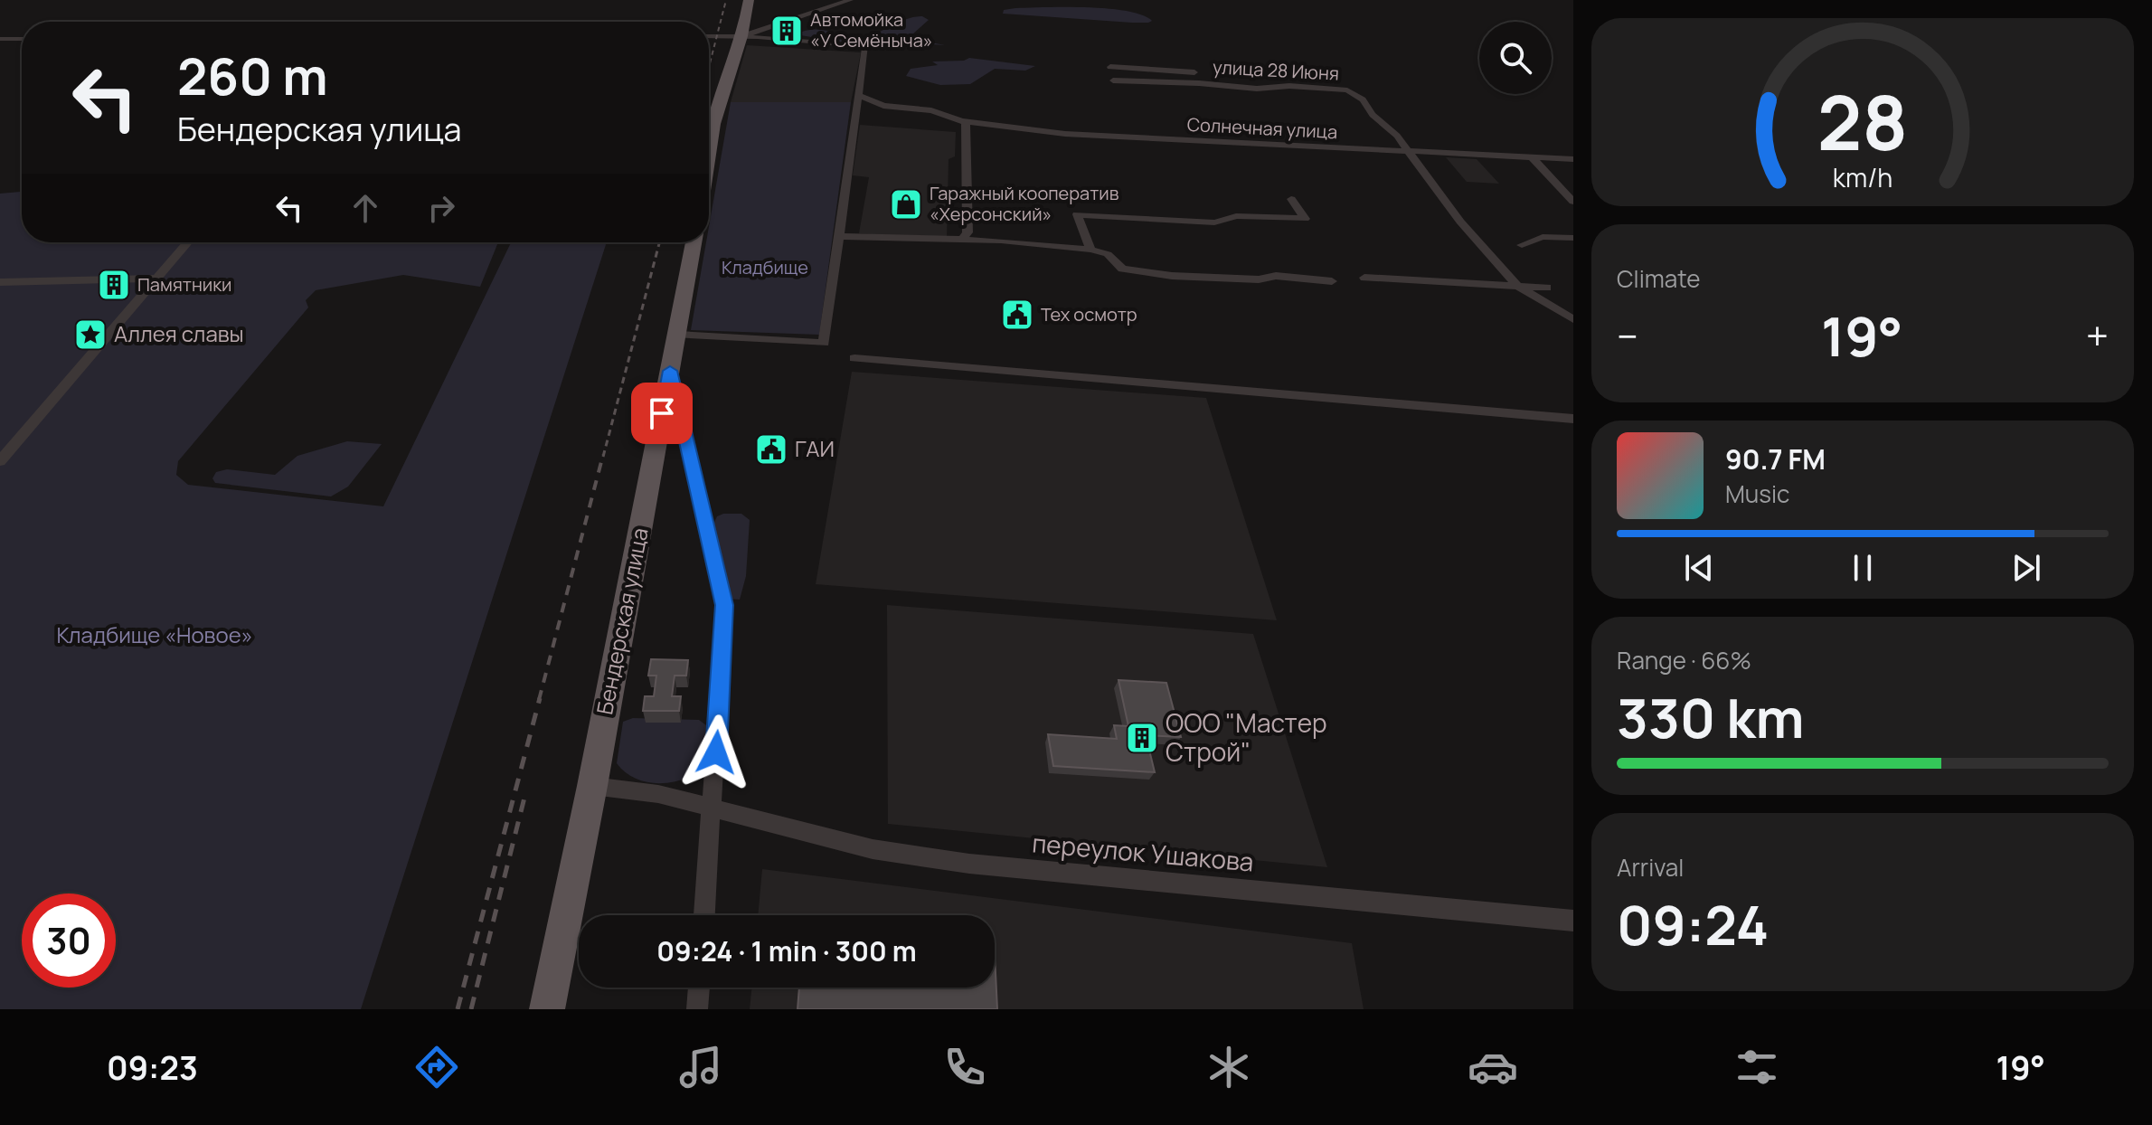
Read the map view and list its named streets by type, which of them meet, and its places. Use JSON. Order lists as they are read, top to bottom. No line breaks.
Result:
{"streets":{"main road":["Бендерская улица"],"street":["улица 28 Июня","Солнечная улица","переулок Ушакова"]},"crossings":[["улица 28 Июня","Солнечная улица"],["Бендерская улица","переулок Ушакова"]],"parks":["Кладбище","Кладбище «Новое»"],"places":{"building":["Автомойка «У Семёныча»","Памятники","ООО \"Мастер Строй\""],"shop":["Гаражный кооператив «Херсонский»"],"public building":["Тех осмотр","ГАИ"],"place":["Аллея славы"]},"page":{"turn":["260 m","Бендерская улица"],"tile":["Climate",["Range · 66%","330 km"],["Arrival","09:24"]],"heat":["−","19°","+"],"song":["90.7 FM","Music"],"limit":"30","trip":"09:24 · 1 min · 300 m","tabs":["09:23","19°"],"gauge":["28","km/h"]}}
